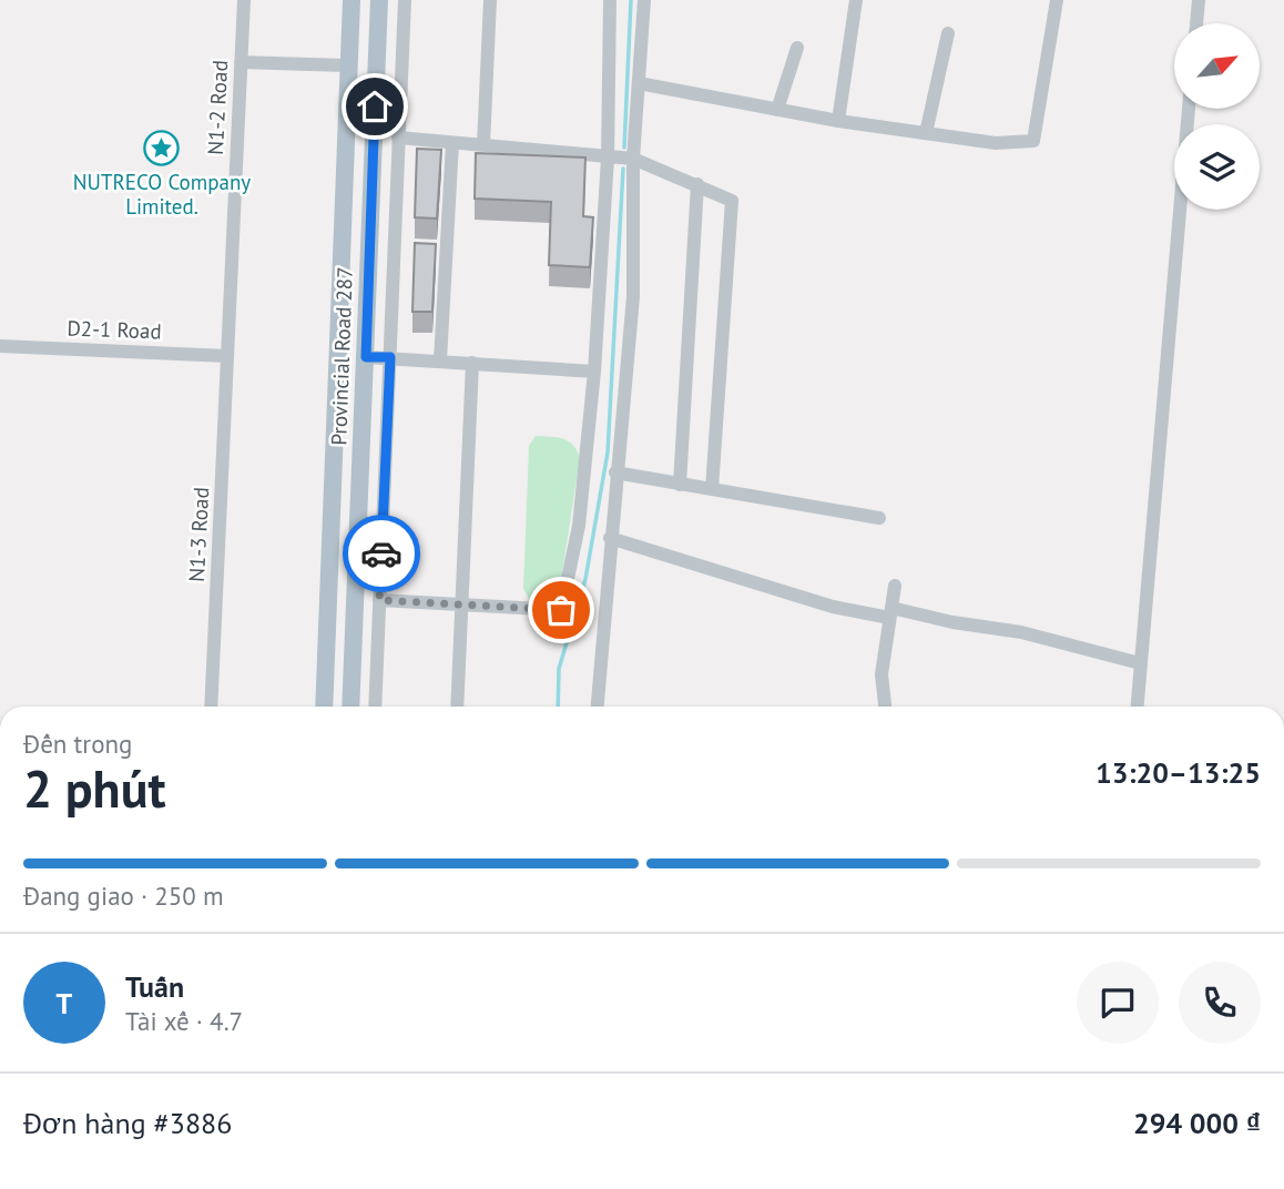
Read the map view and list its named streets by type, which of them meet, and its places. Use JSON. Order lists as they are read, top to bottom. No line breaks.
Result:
{"streets":{"main road":["Provincial Road 287"],"street":["N1-2 Road","D2-1 Road","N1-3 Road"]},"crossings":[["N1-2 Road","D2-1 Road"],["N1-2 Road","N1-3 Road"],["D2-1 Road","N1-3 Road"]],"places":{"place":["NUTRECO Company Limited."]},"north":"top right","page":{"heading":["2 phút","Đến trong","13:20–13:25"],"panel":["Tuấn","Tài xế · 4.7","Đơn hàng #3886","294 000 ₫"],"bar":"Đang giao · 250 m","round":"T"}}
